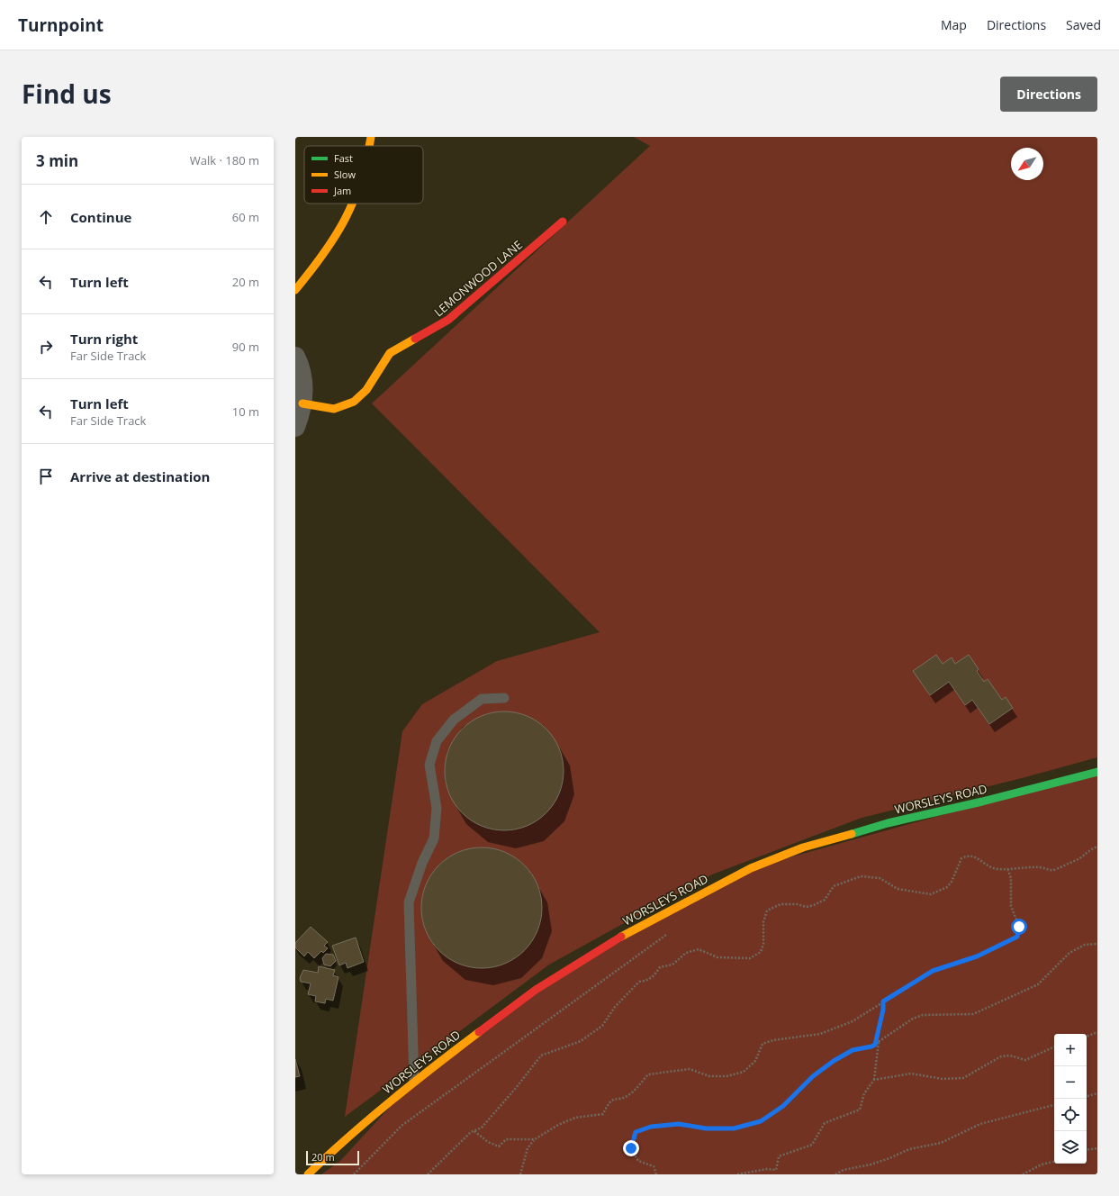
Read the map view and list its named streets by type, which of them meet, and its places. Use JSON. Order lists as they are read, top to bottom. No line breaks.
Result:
{"streets":{"street":["LEMONWOOD LANE","WORSLEYS ROAD"]},"legend":["Fast","Slow","Jam"],"scale_bar":"20 m","north":"bottom left","page":{"header":"Turnpoint","nav":["Map","Directions","Saved"],"title":"Find us","buttons":"Directions","heading":["3 min","Walk · 180 m"],"list":[["Continue","60 m"],["Turn left","20 m"],["Turn right","Far Side Track","90 m"],["Turn left","Far Side Track","10 m"],"Arrive at destination"],"map_buttons":["+","−"],"scale":"20 m"}}
